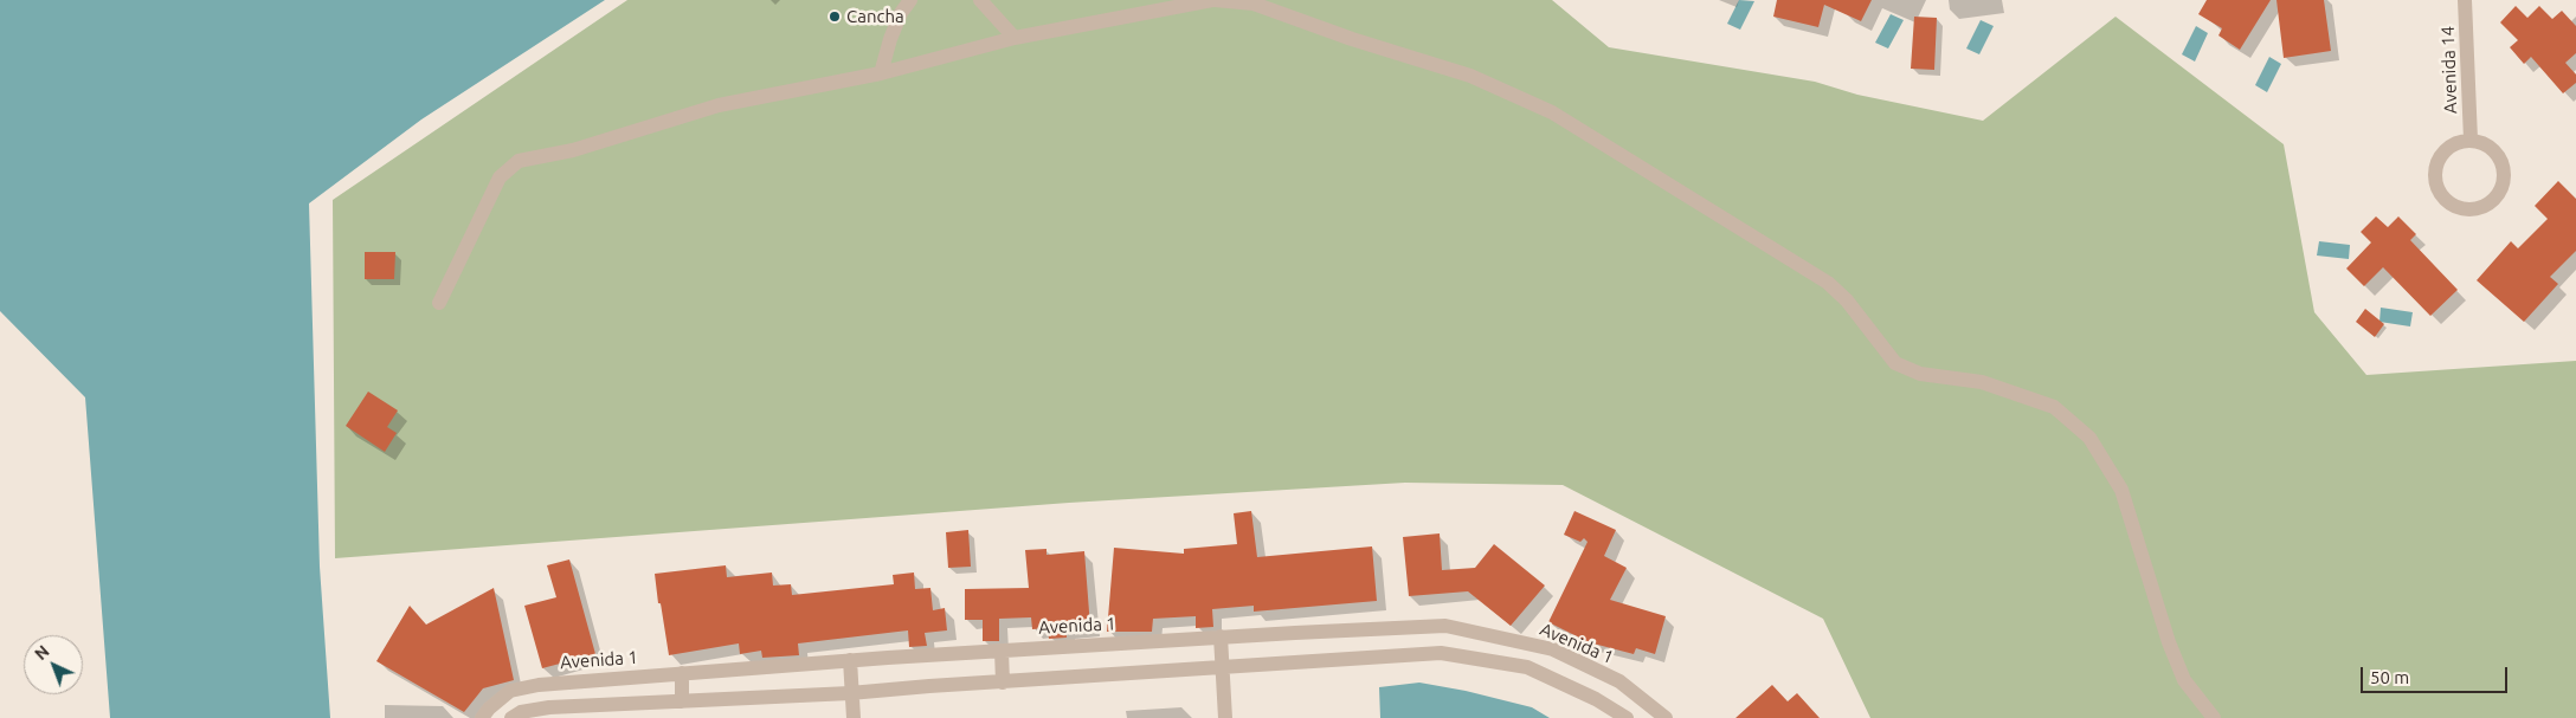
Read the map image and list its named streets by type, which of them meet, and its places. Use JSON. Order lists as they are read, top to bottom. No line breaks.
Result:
{"streets":{"street":["Avenida 14","Avenida 1"]},"places":["Cancha"],"scale_bar":"50 m","north":"top left"}
